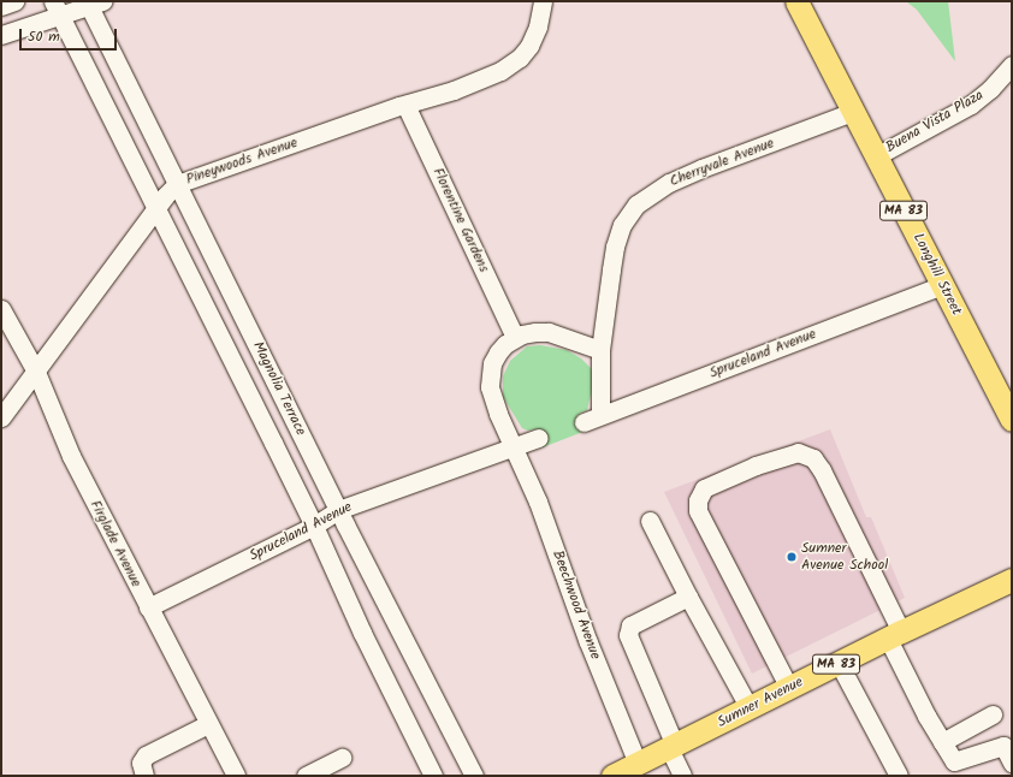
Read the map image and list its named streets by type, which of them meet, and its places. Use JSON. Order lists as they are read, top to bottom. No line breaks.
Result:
{"streets":{"main road":["MA 83","Longhill Street","Sumner Avenue"],"street":["Buena Vista Plaza","Pineywoods Avenue","Cherryvale Avenue","Florentine Gardens","Spruceland Avenue","Magnolia Terrace","Firglade Avenue","Beechwood Avenue"]},"crossings":[["Buena Vista Plaza","Longhill Street"],["Pineywoods Avenue","Florentine Gardens"],["Pineywoods Avenue","Magnolia Terrace"],["Pineywoods Avenue","Firglade Avenue"],["Cherryvale Avenue","Longhill Street"],["Cherryvale Avenue","Spruceland Avenue"],["Florentine Gardens","Beechwood Avenue"],["Longhill Street","Spruceland Avenue"],["Spruceland Avenue","Magnolia Terrace"],["Spruceland Avenue","Firglade Avenue"],["Spruceland Avenue","Beechwood Avenue"],["Beechwood Avenue","Sumner Avenue"]],"places":["Sumner Avenue School"],"scale_bar":"50 m"}
